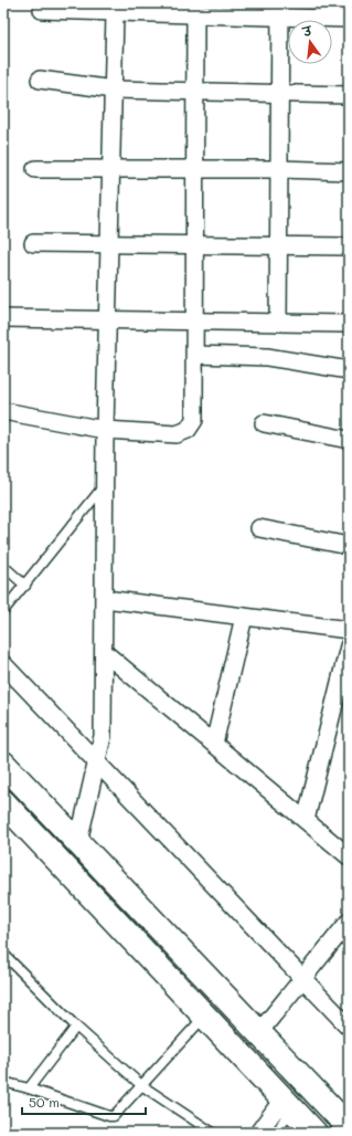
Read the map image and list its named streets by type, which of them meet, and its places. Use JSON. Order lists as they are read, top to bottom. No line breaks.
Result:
{"scale_bar":"50 m","north":"top"}
